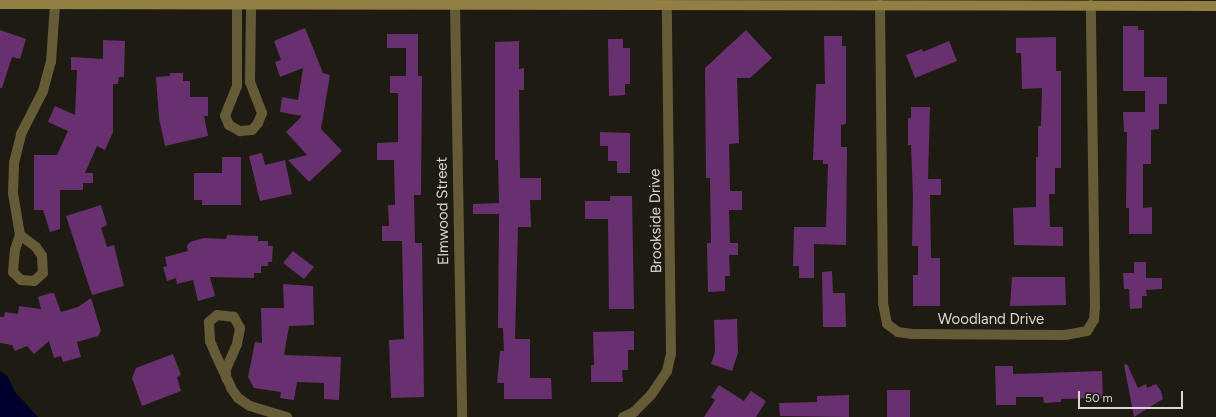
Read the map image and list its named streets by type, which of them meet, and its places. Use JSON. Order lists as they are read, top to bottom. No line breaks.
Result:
{"streets":{"street":["Elmwood Street","Brookside Drive","Woodland Drive"]},"scale_bar":"50 m"}
